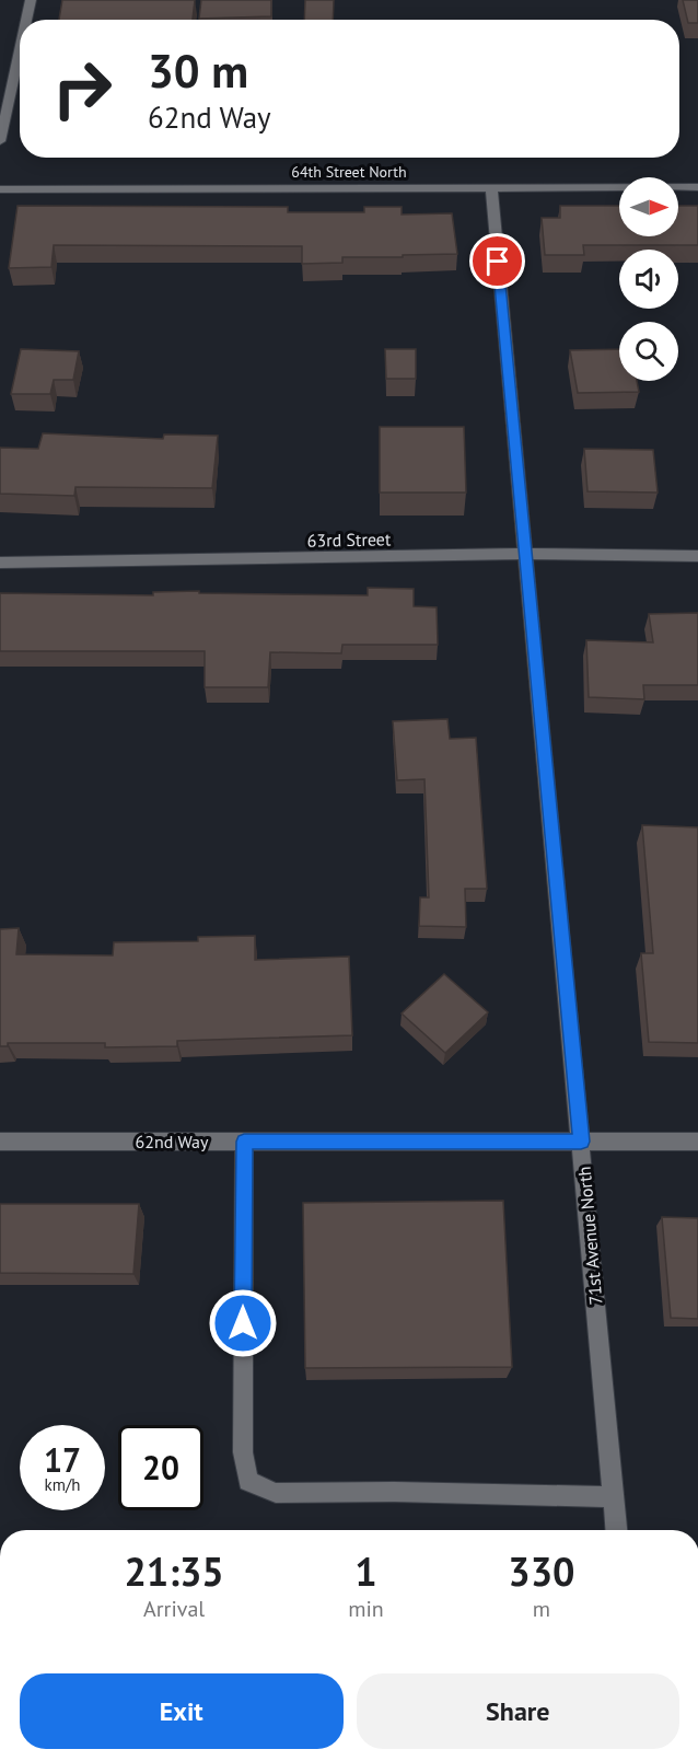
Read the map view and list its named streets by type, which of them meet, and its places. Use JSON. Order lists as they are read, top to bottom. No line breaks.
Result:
{"streets":{"street":["64th Street North","63rd Street","62nd Way","71st Avenue North"]},"crossings":[["64th Street North","71st Avenue North"],["63rd Street","71st Avenue North"],["62nd Way","71st Avenue North"]],"north":"right","page":{"turn":["30 m","62nd Way"],"speed":"17 km/h","limit":"20","eta":["21:35","Arrival","1","min","330","m"],"buttons":["Exit","Share"]}}
